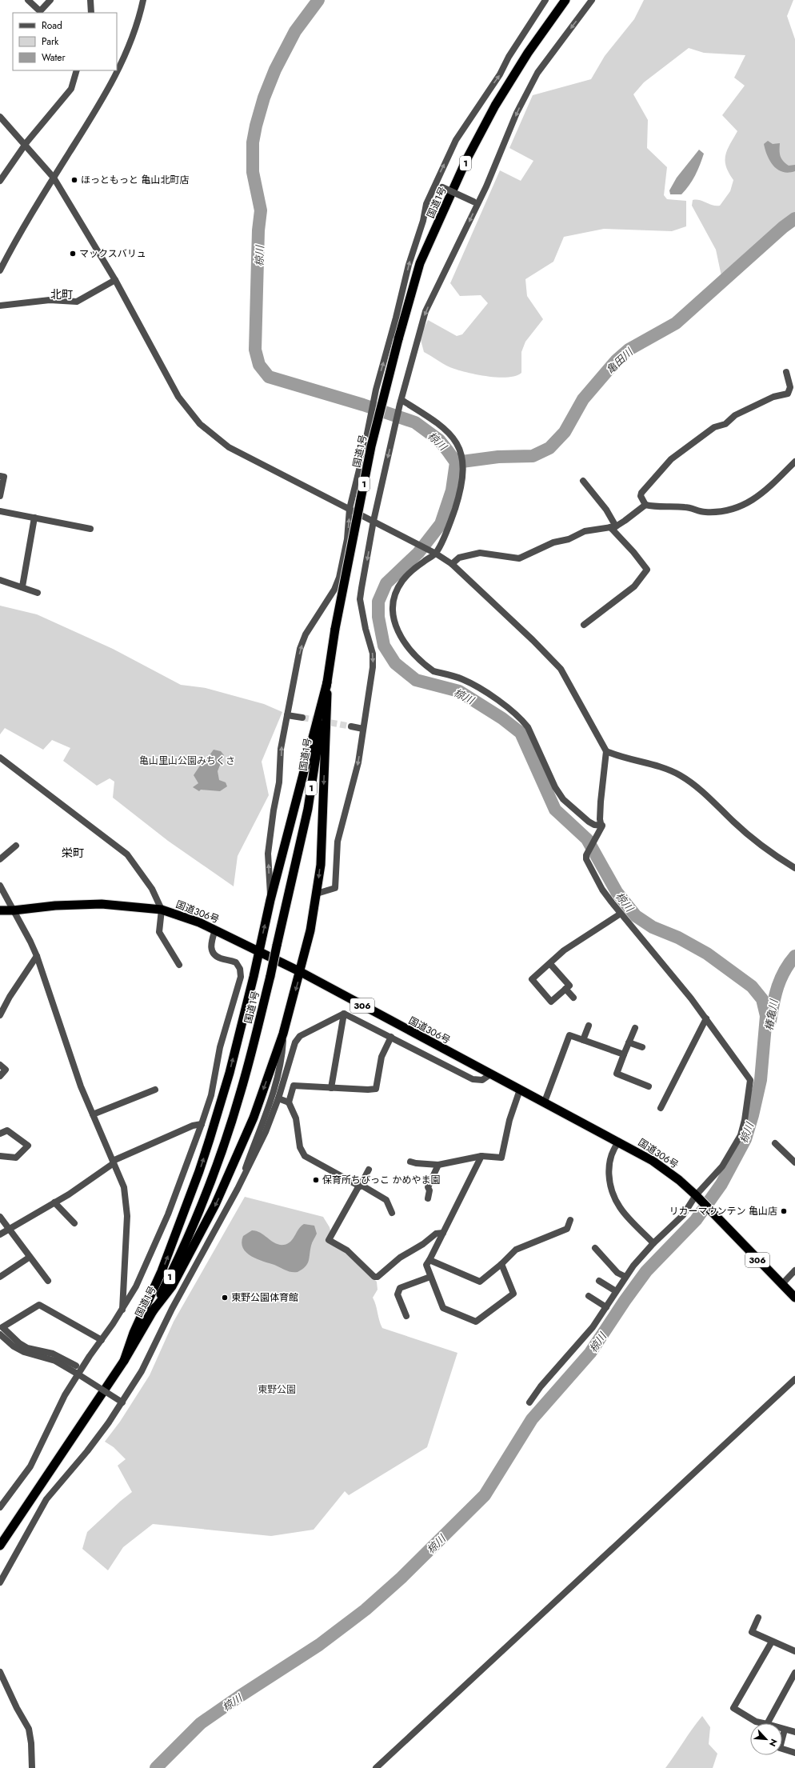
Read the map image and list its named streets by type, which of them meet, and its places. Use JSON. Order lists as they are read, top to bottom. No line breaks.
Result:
{"streets":{"highway":["1","国道1号","国道306号","306"]},"districts":["北町","栄町"],"water":["椋川","亀田川","椿亀川"],"parks":["亀山里山公園みちくさ","東野公園"],"places":["ほっともっと 亀山北町店","マックスバリュ","保育所ちびっこ かめやま園","リカーマウンテン 亀山店","東野公園体育館"],"legend":["Road","Park","Water"],"north":"bottom right"}
